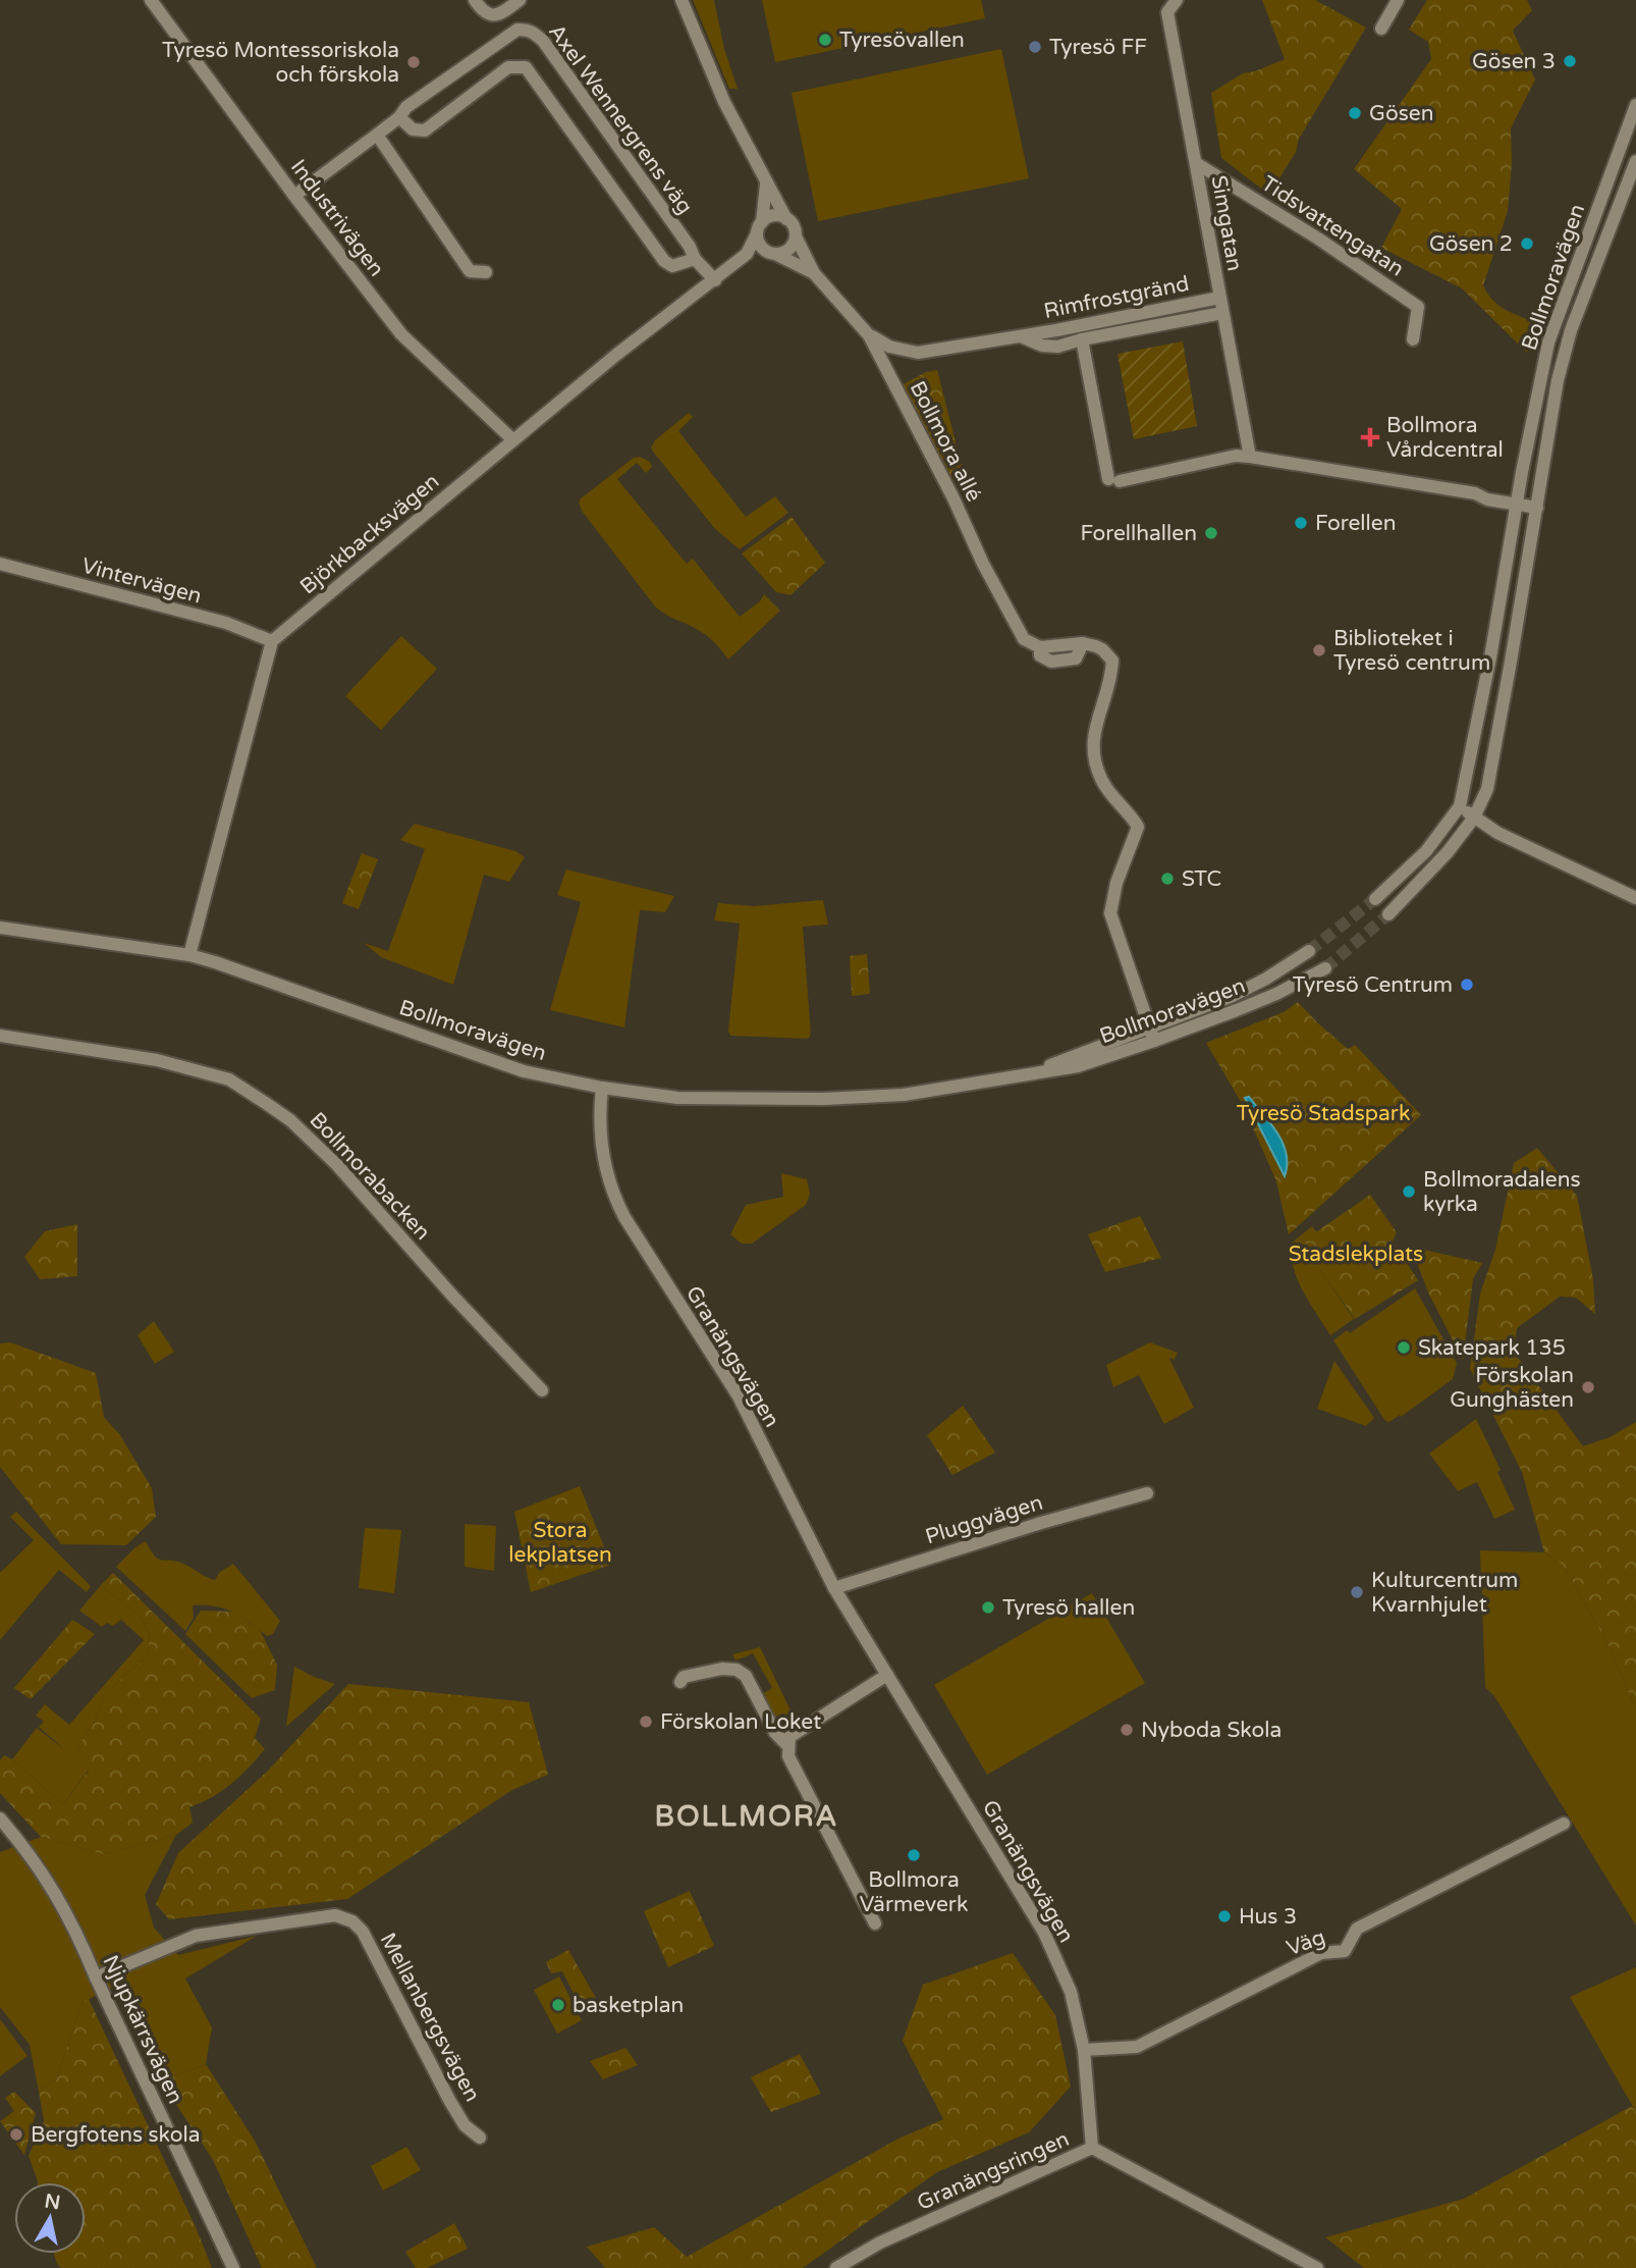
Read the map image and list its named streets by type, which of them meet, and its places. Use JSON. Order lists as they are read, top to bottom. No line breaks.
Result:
{"streets":{"street":["Axel Wennergrens väg","Industrivägen","Simgatan","Tidsvattengatan","Bollmoravägen","Rimfrostgränd","Bollmora allé","Björkbacksvägen","Vintervägen","Bollmorabacken","Granängsvägen","Pluggvägen","Väg","Mellanbergsvägen","Njupkärrsvägen","Granängsringen"]},"crossings":[["Axel Wennergrens väg","Industrivägen"],["Axel Wennergrens väg","Björkbacksvägen"],["Industrivägen","Björkbacksvägen"],["Simgatan","Tidsvattengatan"],["Simgatan","Rimfrostgränd"],["Bollmoravägen","Bollmora allé"],["Bollmoravägen","Granängsvägen"],["Rimfrostgränd","Bollmora allé"],["Bollmora allé","Björkbacksvägen"],["Björkbacksvägen","Vintervägen"],["Granängsvägen","Pluggvägen"],["Granängsvägen","Väg"],["Granängsvägen","Granängsringen"],["Mellanbergsvägen","Njupkärrsvägen"]],"districts":["BOLLMORA"],"parks":["Tyresö Stadspark","Stadslekplats","Stora lekplatsen"],"places":{"other":["Tyresövallen","Tyresö FF","Gösen 3","Tyresö Montessoriskola och förskola","Gösen","Gösen 2","Forellen","Forellhallen","Biblioteket i Tyresö centrum","STC","Tyresö Centrum","Bollmoradalens kyrka","Skatepark 135","Förskolan Gunghästen","Kulturcentrum Kvarnhjulet","Tyresö hallen","Förskolan Loket","Nyboda Skola","Bollmora Värmeverk","Hus 3","basketplan","Bergfotens skola"],"health":["Bollmora Vårdcentral"]},"north":"top"}
